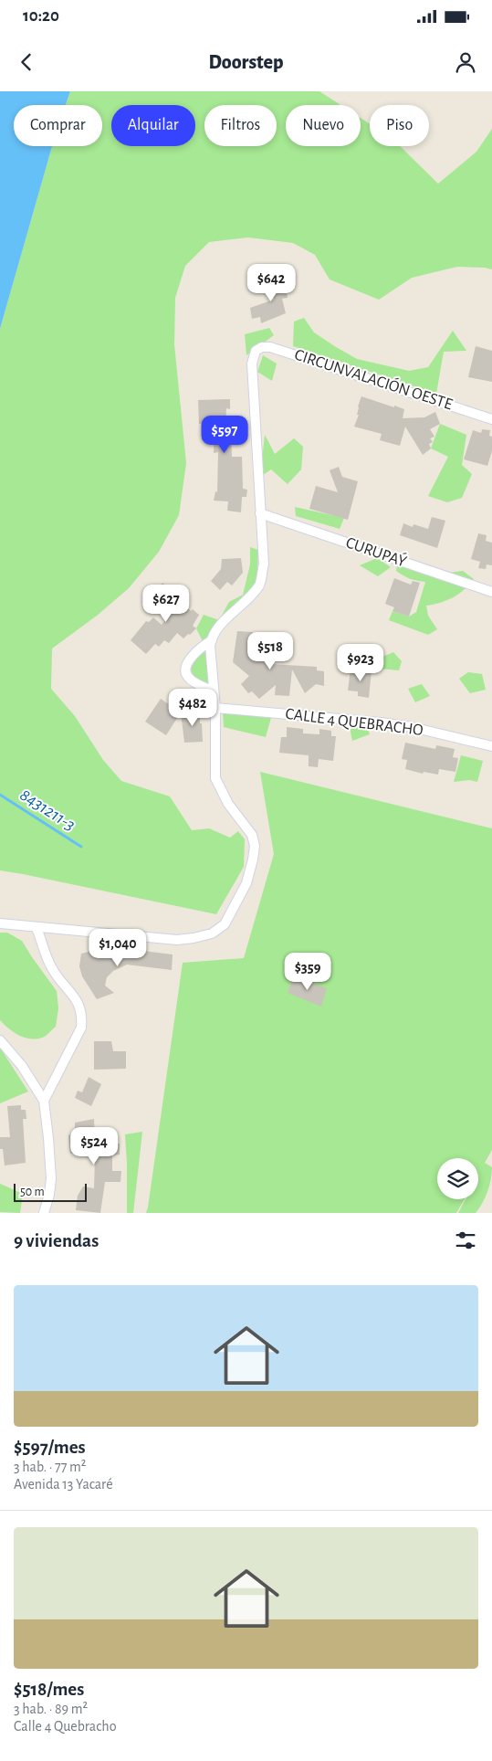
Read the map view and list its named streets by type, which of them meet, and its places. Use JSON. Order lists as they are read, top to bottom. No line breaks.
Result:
{"streets":{"street":["CIRCUNVALACIÓN OESTE","CURUPA´Y","CALLE 4 QUEBRACHO"]},"crossings":[["CIRCUNVALACIÓN OESTE","CURUPA´Y"]],"water":["8431211-3"],"scale_bar":"50 m","page":{"status":"10:20","header":"Doorstep","chip":["Comprar","Alquilar","Filtros","Nuevo","Piso"],"price":["$642","$597","$627","$518","$923","$482","$1,040","$359","$524"],"scale":"50 m","heading":"9 viviendas","list":[{"name":"$597/mes","note":"3 hab. · 77 m² · Avenida 13 Yacaré"},{"name":"$518/mes","note":"3 hab. · 89 m² · Calle 4 Quebracho"}]}}
